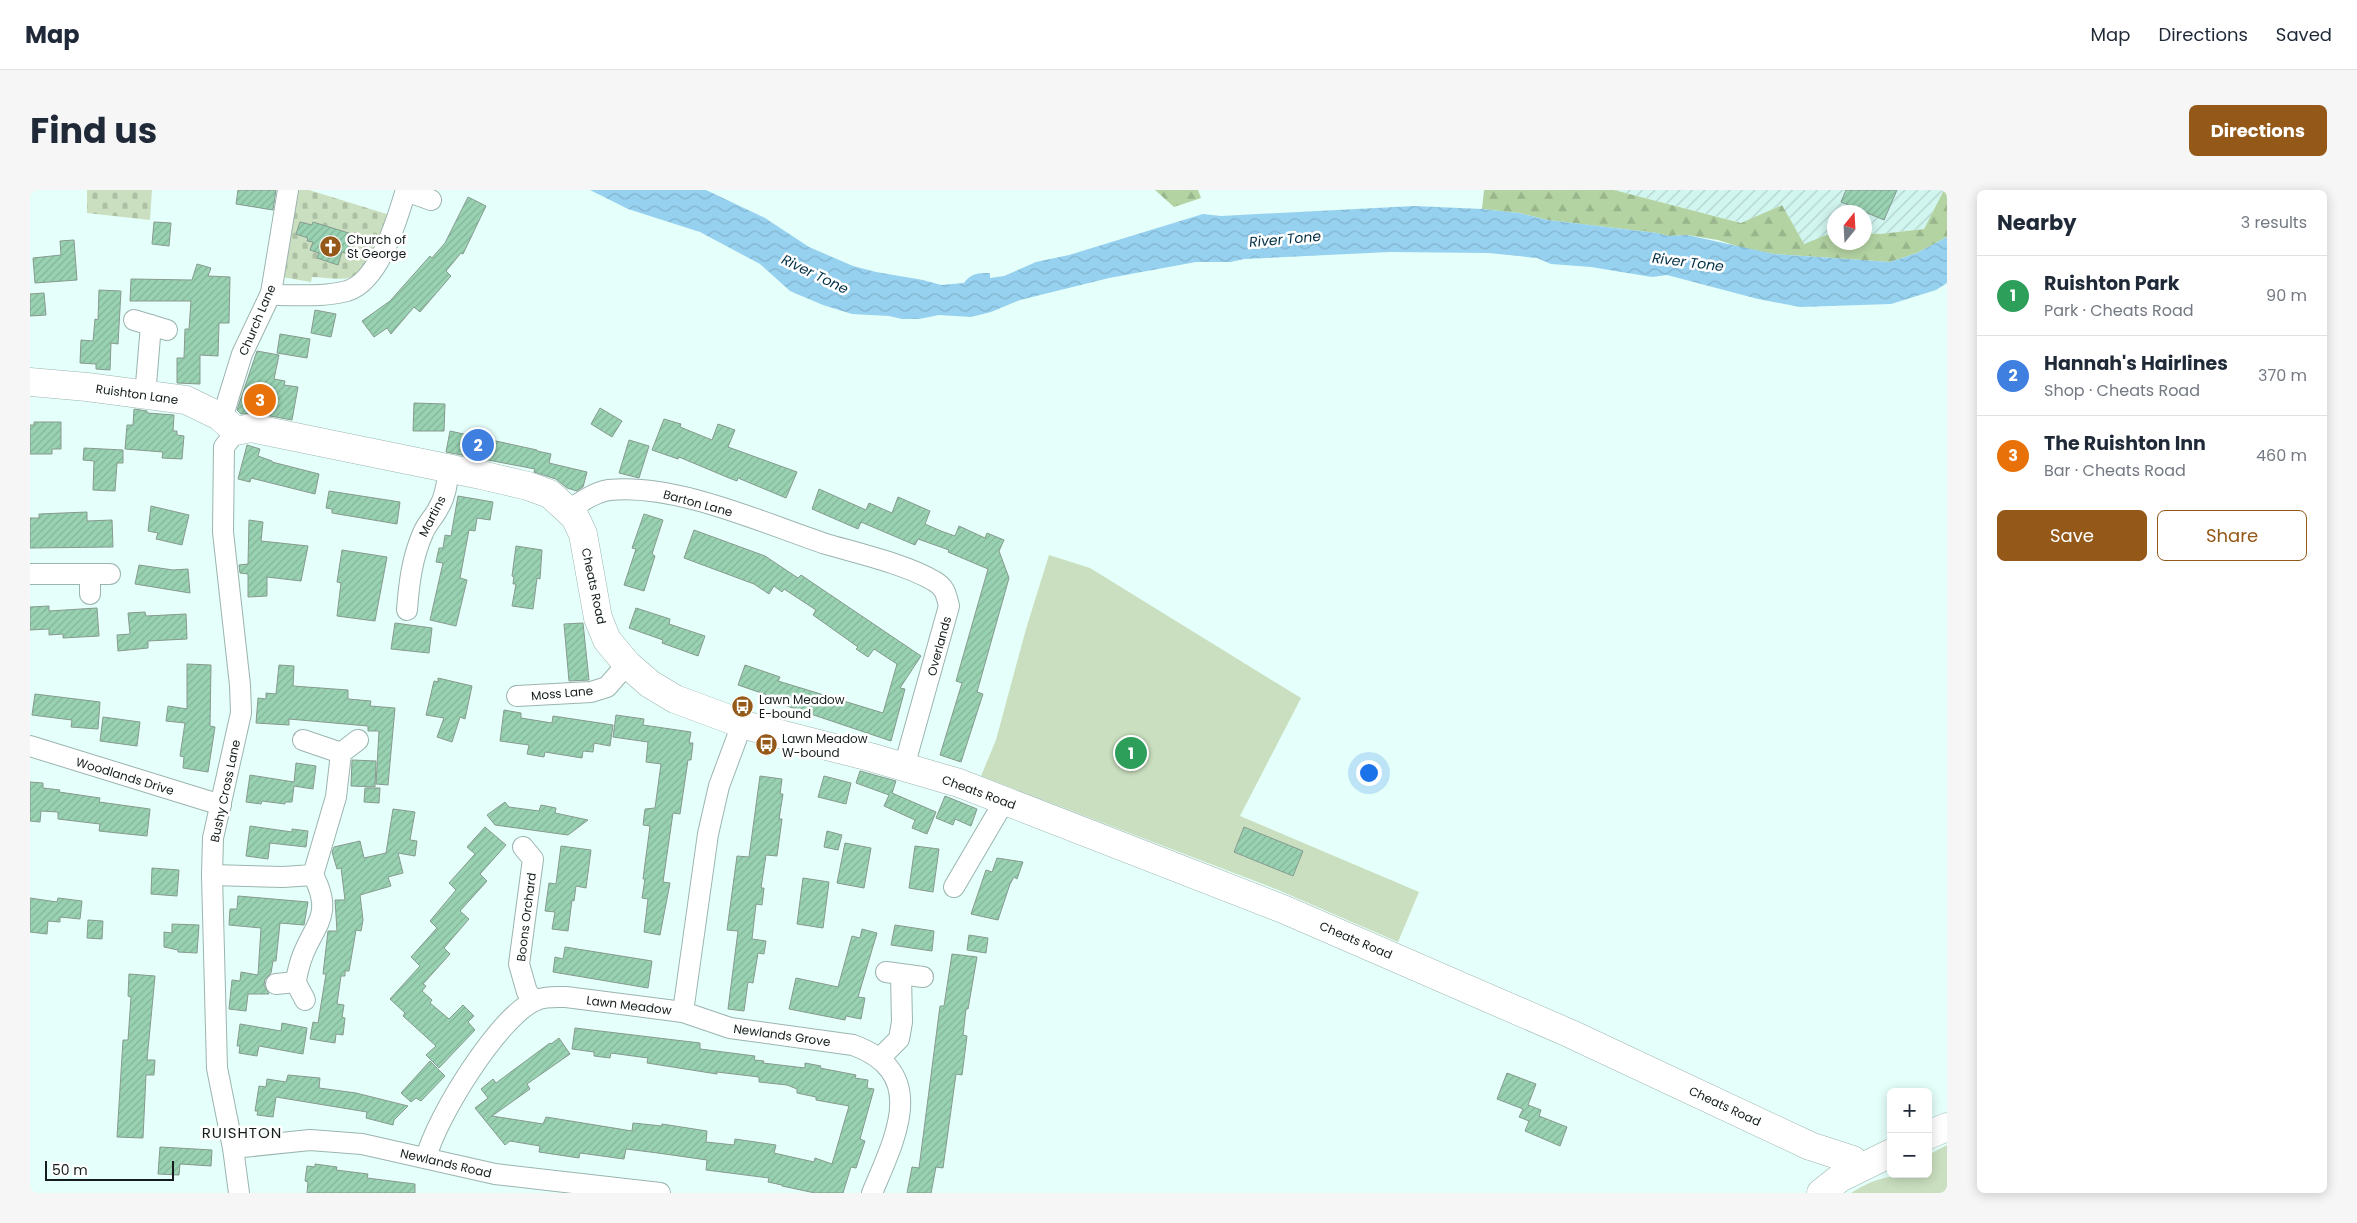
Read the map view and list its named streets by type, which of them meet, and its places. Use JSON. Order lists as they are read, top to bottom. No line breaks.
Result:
{"streets":{"street":["Church Lane","Ruishton Lane","Barton Lane","Martins","Cheats Road","Overlands","Moss Lane","Woodlands Drive","Bushy Cross Lane","Boons Orchard","Lawn Meadow","Newlands Grove","Newlands Road"]},"crossings":[["Church Lane","Ruishton Lane"],["Church Lane","Cheats Road"],["Church Lane","Bushy Cross Lane"],["Ruishton Lane","Cheats Road"],["Ruishton Lane","Bushy Cross Lane"],["Barton Lane","Cheats Road"],["Barton Lane","Overlands"],["Martins","Cheats Road"],["Cheats Road","Overlands"],["Cheats Road","Moss Lane"],["Cheats Road","Bushy Cross Lane"],["Cheats Road","Lawn Meadow"],["Woodlands Drive","Bushy Cross Lane"],["Bushy Cross Lane","Newlands Road"],["Boons Orchard","Lawn Meadow"],["Lawn Meadow","Newlands Grove"],["Lawn Meadow","Newlands Road"]],"districts":["RUISHTON"],"water":["River Tone"],"places":{"church":["Church of St George"],"bus stop":["Lawn Meadow E-bound","Lawn Meadow W-bound"]},"scale_bar":"50 m","north":"top","page":{"header":"Map","nav":["Map","Directions","Saved"],"title":"Find us","buttons":["Directions",["Save","Share"]],"heading":["Nearby","3 results"],"list":[{"mark":"1","name":"Ruishton Park","note":"Park · Cheats Road","value":"90 m"},{"mark":"2","name":"Hannah's Hairlines","note":"Shop · Cheats Road","value":"370 m"},{"mark":"3","name":"The Ruishton Inn","note":"Bar · Cheats Road","value":"460 m"}],"pins":["3","2","1"],"map_buttons":["+","−"],"scale":"50 m"}}
